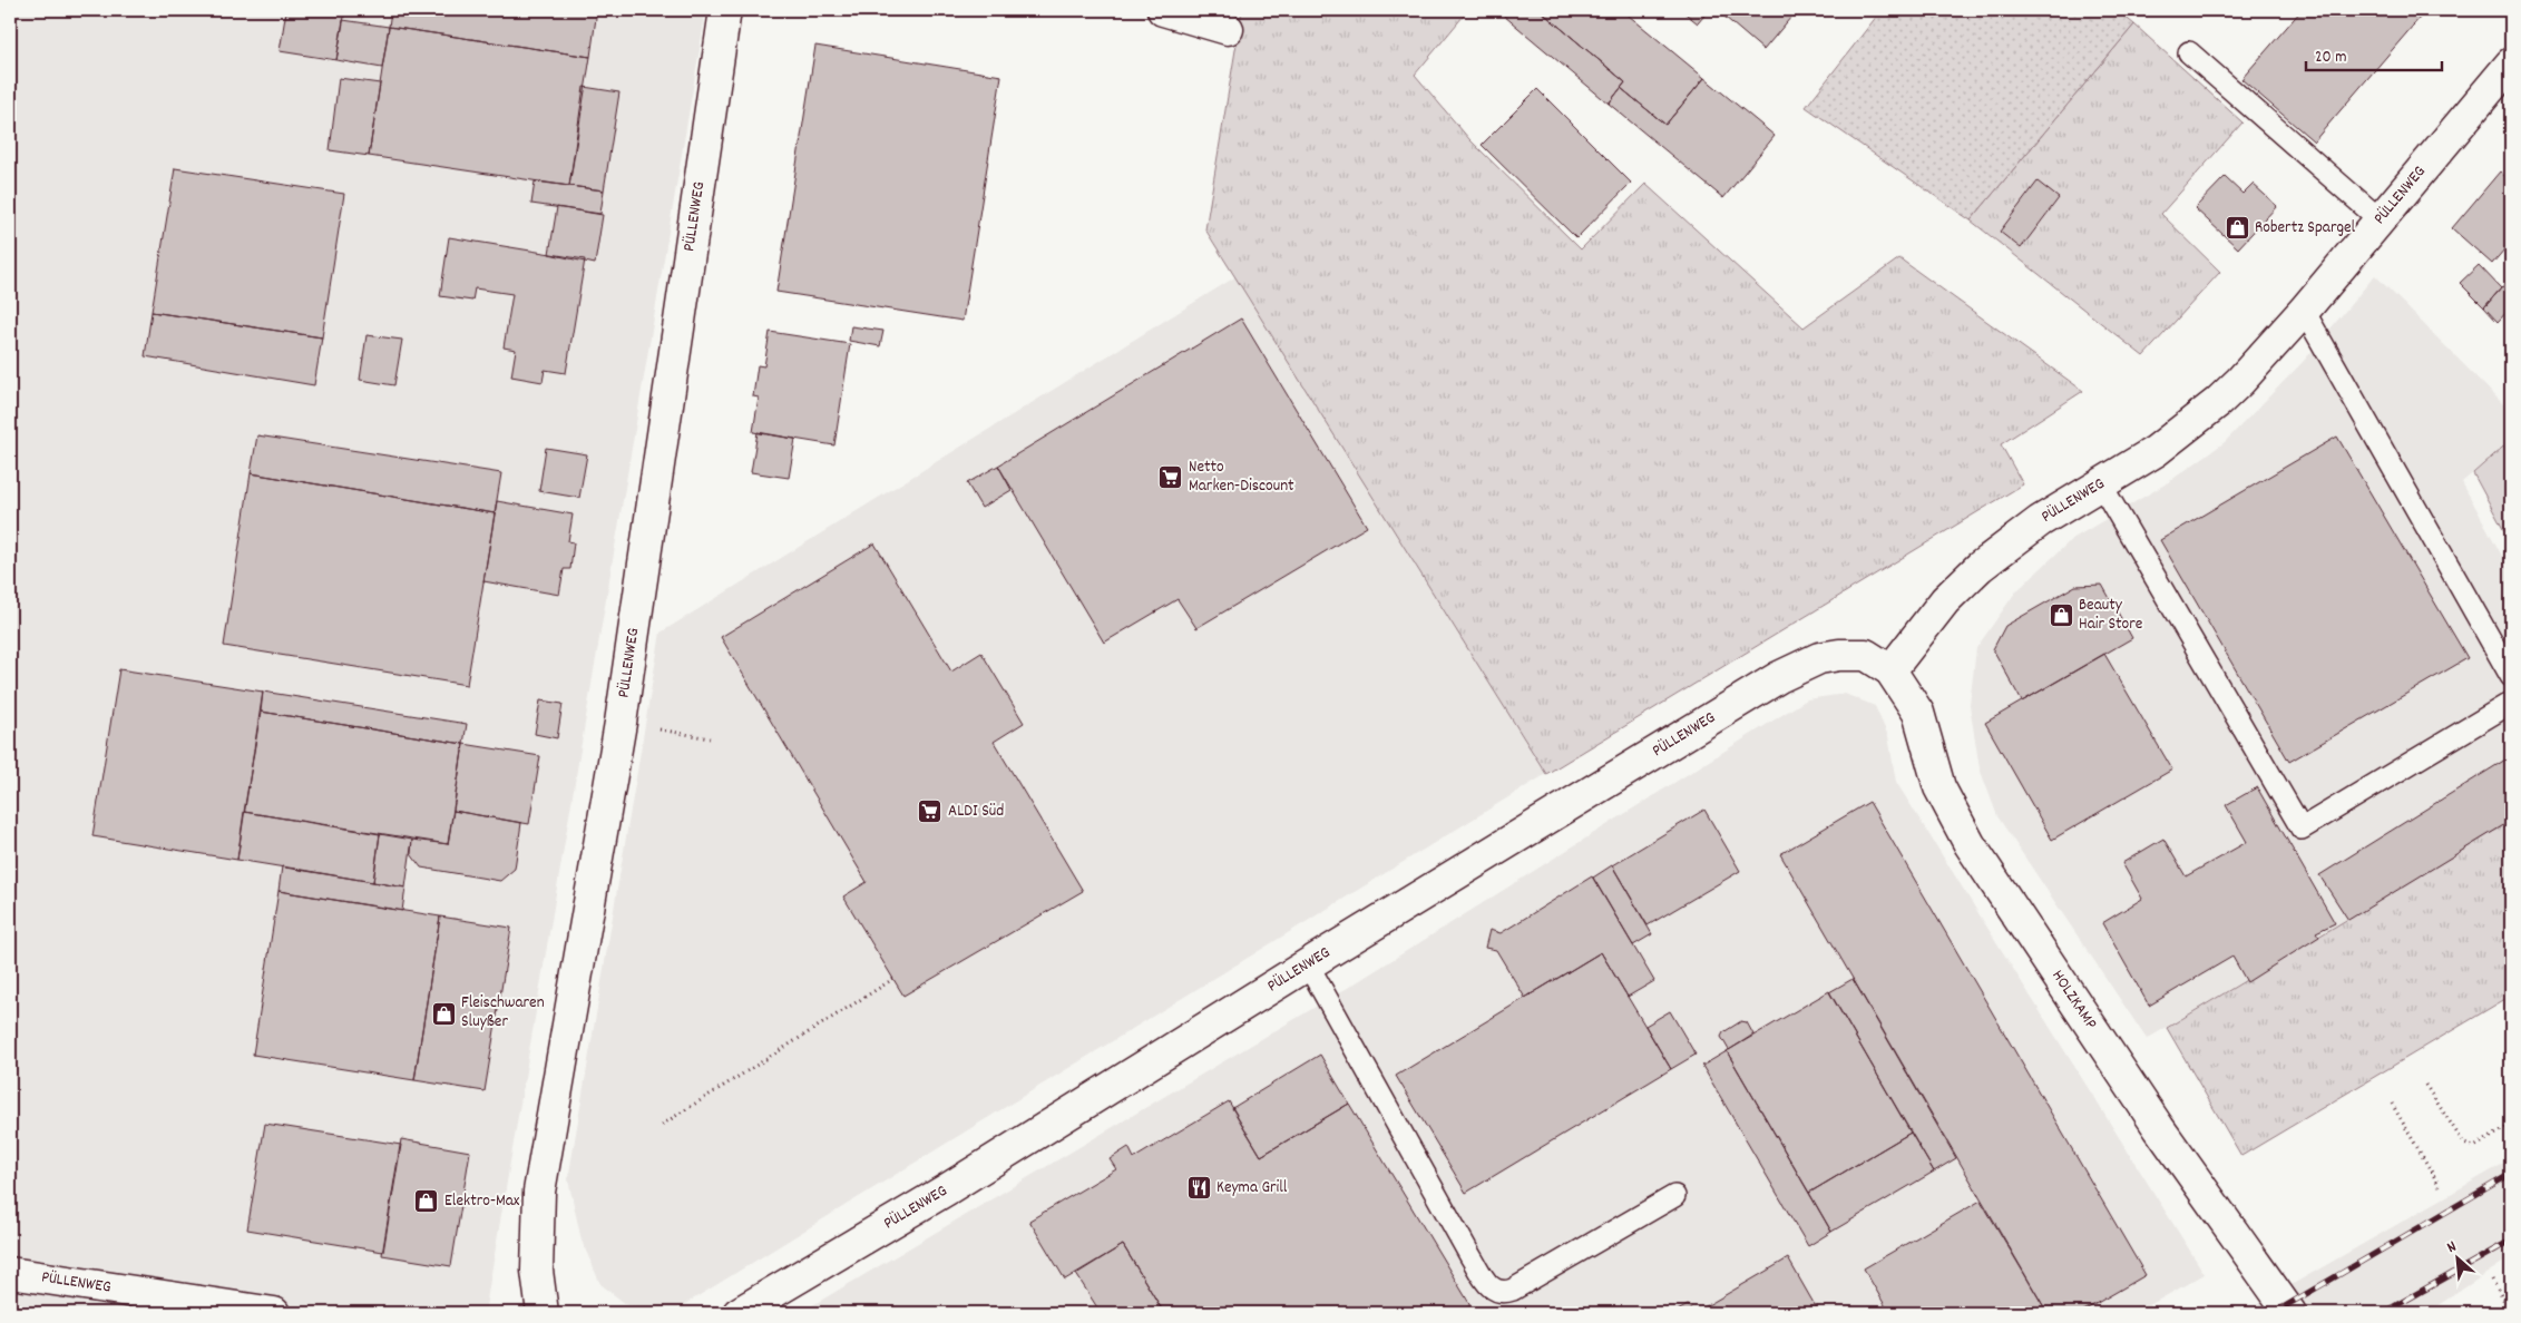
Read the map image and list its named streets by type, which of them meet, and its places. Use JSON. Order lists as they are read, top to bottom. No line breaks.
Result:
{"streets":{"street":["PÜLLENWEG","HOLZKAMP"]},"crossings":[["PÜLLENWEG","HOLZKAMP"]],"places":{"shop":["Robertz Spargel","Beauty Hair Store","Fleischwaren Sluyßer","Elektro-Max"],"supermarket":["Netto Marken-Discount","ALDI Süd"],"restaurant":["Keyma Grill"]},"scale_bar":"20 m","north":"top left"}
